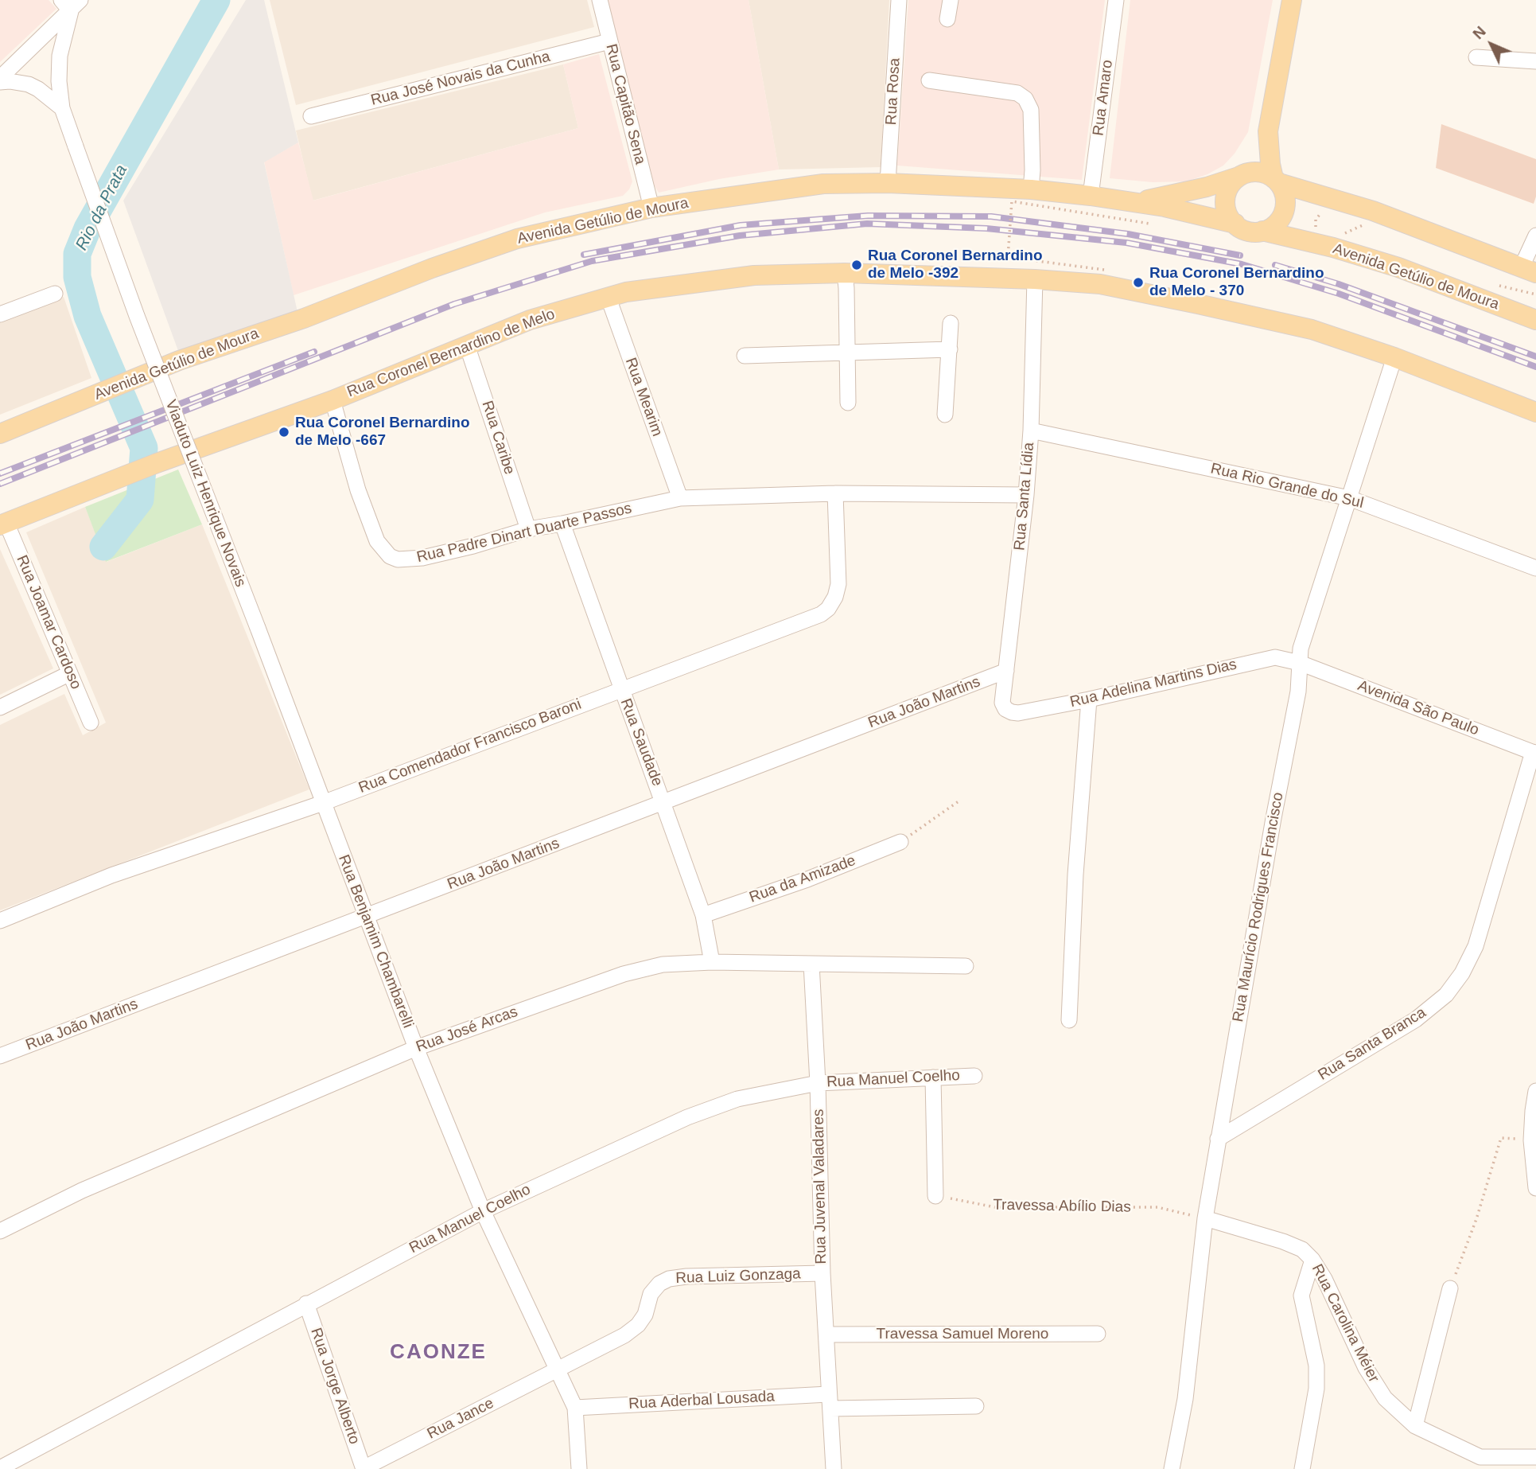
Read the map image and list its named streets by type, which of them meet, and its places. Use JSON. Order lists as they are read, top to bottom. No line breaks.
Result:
{"streets":{"main road":["Avenida Getúlio de Moura","Rua Coronel Bernardino de Melo"],"street":["Rua José Novais da Cunha","Rua Rosa","Rua Amaro","Rua Capitão Sena","Rua Mearim","Rua Caribe","Rua Rio Grande do Sul","Viaduto Luiz Henrique Novais","Rua Santa Lídia","Rua Padre Dinart Duarte Passos","Rua Joamar Cardoso","Rua Adelina Martins Dias","Rua João Martins","Avenida São Paulo","Rua Saudade","Rua Comendador Francisco Baroni","Rua da Amizade","Rua Maurício Rodrigues Francisco","Rua Benjamim Chambarelli","Rua José Arcas","Rua Santa Branca","Rua Manuel Coelho","Rua Juvenal Valadares","Rua Luiz Gonzaga","Rua Carolina Méier","Travessa Samuel Moreno","Rua Jorge Alberto","Rua Aderbal Lousada","Rua Jance"],"path":["Travessa Abílio Dias"]},"crossings":[["Rua José Novais da Cunha","Rua Capitão Sena"],["Rua Rosa","Avenida Getúlio de Moura"],["Rua Amaro","Avenida Getúlio de Moura"],["Rua Capitão Sena","Avenida Getúlio de Moura"],["Rua Coronel Bernardino de Melo","Rua Mearim"],["Rua Coronel Bernardino de Melo","Rua Caribe"],["Rua Coronel Bernardino de Melo","Rua Santa Lídia"],["Rua Coronel Bernardino de Melo","Rua Padre Dinart Duarte Passos"],["Rua Coronel Bernardino de Melo","Rua Joamar Cardoso"],["Rua Coronel Bernardino de Melo","Rua Maurício Rodrigues Francisco"],["Rua Mearim","Rua Padre Dinart Duarte Passos"],["Rua Caribe","Rua Padre Dinart Duarte Passos"],["Rua Rio Grande do Sul","Rua Santa Lídia"],["Rua Rio Grande do Sul","Rua Maurício Rodrigues Francisco"],["Viaduto Luiz Henrique Novais","Rua Benjamim Chambarelli"],["Rua Santa Lídia","Rua Padre Dinart Duarte Passos"],["Rua Santa Lídia","Rua Adelina Martins Dias"],["Rua Santa Lídia","Rua João Martins"],["Rua Padre Dinart Duarte Passos","Rua Saudade"],["Rua Padre Dinart Duarte Passos","Rua Comendador Francisco Baroni"],["Rua Adelina Martins Dias","Avenida São Paulo"],["Rua Adelina Martins Dias","Rua Maurício Rodrigues Francisco"],["Rua João Martins","Rua Saudade"],["Rua João Martins","Rua Benjamim Chambarelli"],["Avenida São Paulo","Rua Maurício Rodrigues Francisco"],["Avenida São Paulo","Rua Santa Branca"],["Rua Saudade","Rua Comendador Francisco Baroni"],["Rua Saudade","Rua da Amizade"],["Rua Saudade","Rua José Arcas"],["Rua Comendador Francisco Baroni","Rua Benjamim Chambarelli"],["Rua Maurício Rodrigues Francisco","Rua Santa Branca"],["Rua Maurício Rodrigues Francisco","Travessa Abílio Dias"],["Rua Maurício Rodrigues Francisco","Rua Carolina Méier"],["Rua Benjamim Chambarelli","Rua José Arcas"],["Rua Benjamim Chambarelli","Rua Manuel Coelho"],["Rua Benjamim Chambarelli","Rua Luiz Gonzaga"],["Rua Benjamim Chambarelli","Rua Aderbal Lousada"],["Rua Benjamim Chambarelli","Rua Jance"],["Rua José Arcas","Rua Juvenal Valadares"],["Rua Manuel Coelho","Rua Juvenal Valadares"],["Rua Manuel Coelho","Rua Jorge Alberto"],["Rua Juvenal Valadares","Rua Luiz Gonzaga"],["Rua Juvenal Valadares","Travessa Samuel Moreno"],["Rua Juvenal Valadares","Rua Aderbal Lousada"],["Travessa Abílio Dias","Rua Carolina Méier"],["Rua Luiz Gonzaga","Rua Jance"],["Rua Jorge Alberto","Rua Jance"]],"districts":["CAONZE"],"water":["Rio da Prata"],"places":["Rua Coronel Bernardino de Melo -392","Rua Coronel Bernardino de Melo - 370","Rua Coronel Bernardino de Melo -667"],"north":"top left"}
